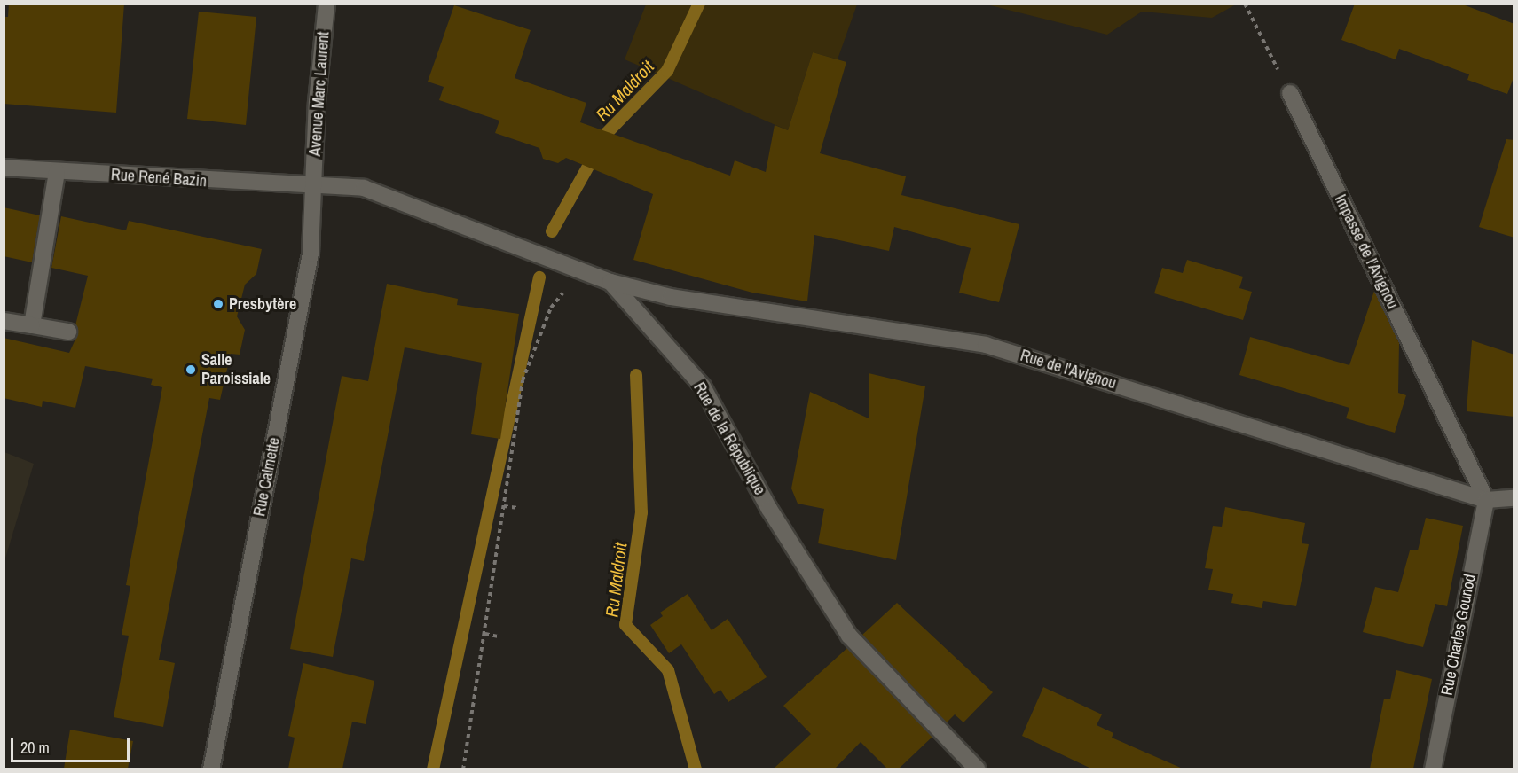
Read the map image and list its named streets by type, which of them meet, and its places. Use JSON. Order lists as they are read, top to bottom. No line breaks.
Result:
{"streets":{"street":["Avenue Marc Laurent","Rue René Bazin","Impasse de l'Avignou","Rue de l'Avignou","Rue de la République","Rue Calmette","Rue Charles Gounod"]},"crossings":[["Avenue Marc Laurent","Rue René Bazin"],["Avenue Marc Laurent","Rue de la République"],["Avenue Marc Laurent","Rue Calmette"],["Rue René Bazin","Rue de la République"],["Rue René Bazin","Rue Calmette"],["Impasse de l'Avignou","Rue de l'Avignou"],["Impasse de l'Avignou","Rue Charles Gounod"],["Rue de l'Avignou","Rue de la République"],["Rue de l'Avignou","Rue Charles Gounod"],["Rue de la République","Rue Calmette"]],"water":["Ru Maldroit"],"places":["Presbytère","Salle Paroissiale"],"scale_bar":"20 m"}
